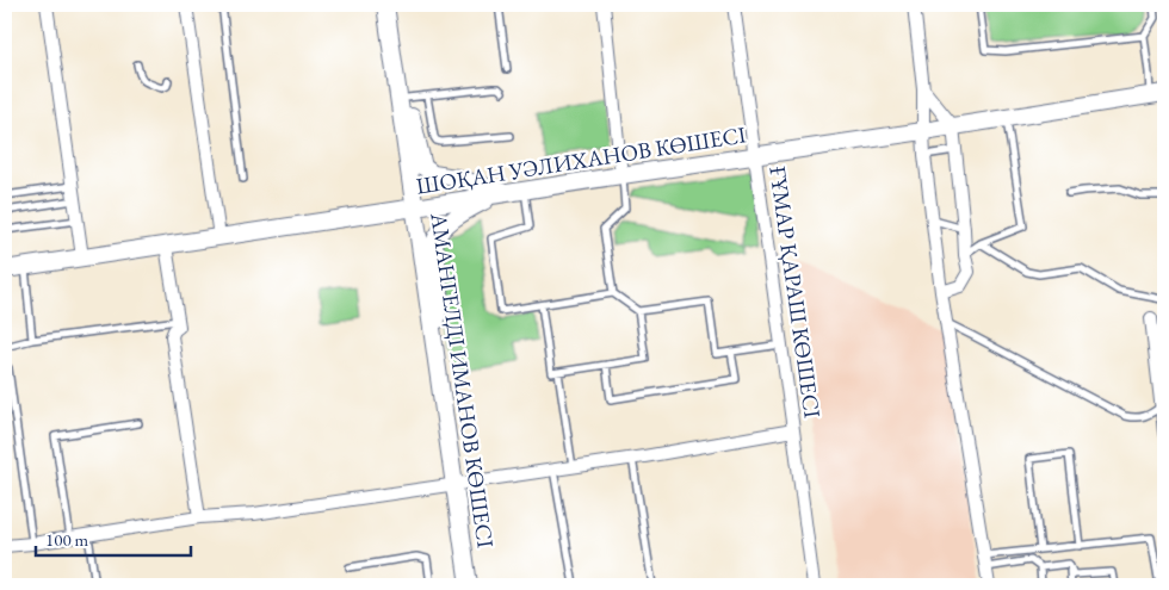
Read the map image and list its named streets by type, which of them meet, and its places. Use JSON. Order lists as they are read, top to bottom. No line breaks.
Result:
{"streets":{"main road":["ШОҚАН УӘЛИХАНОВ КӨШЕСІ","АМАНГЕЛДІ ИМАНОВ КӨШЕСІ"],"street":["ҒҰМАР ҚАРАШ КӨШЕСІ"]},"crossings":[["ШОҚАН УӘЛИХАНОВ КӨШЕСІ","ҒҰМАР ҚАРАШ КӨШЕСІ"],["ШОҚАН УӘЛИХАНОВ КӨШЕСІ","АМАНГЕЛДІ ИМАНОВ КӨШЕСІ"]],"scale_bar":"100 m"}
